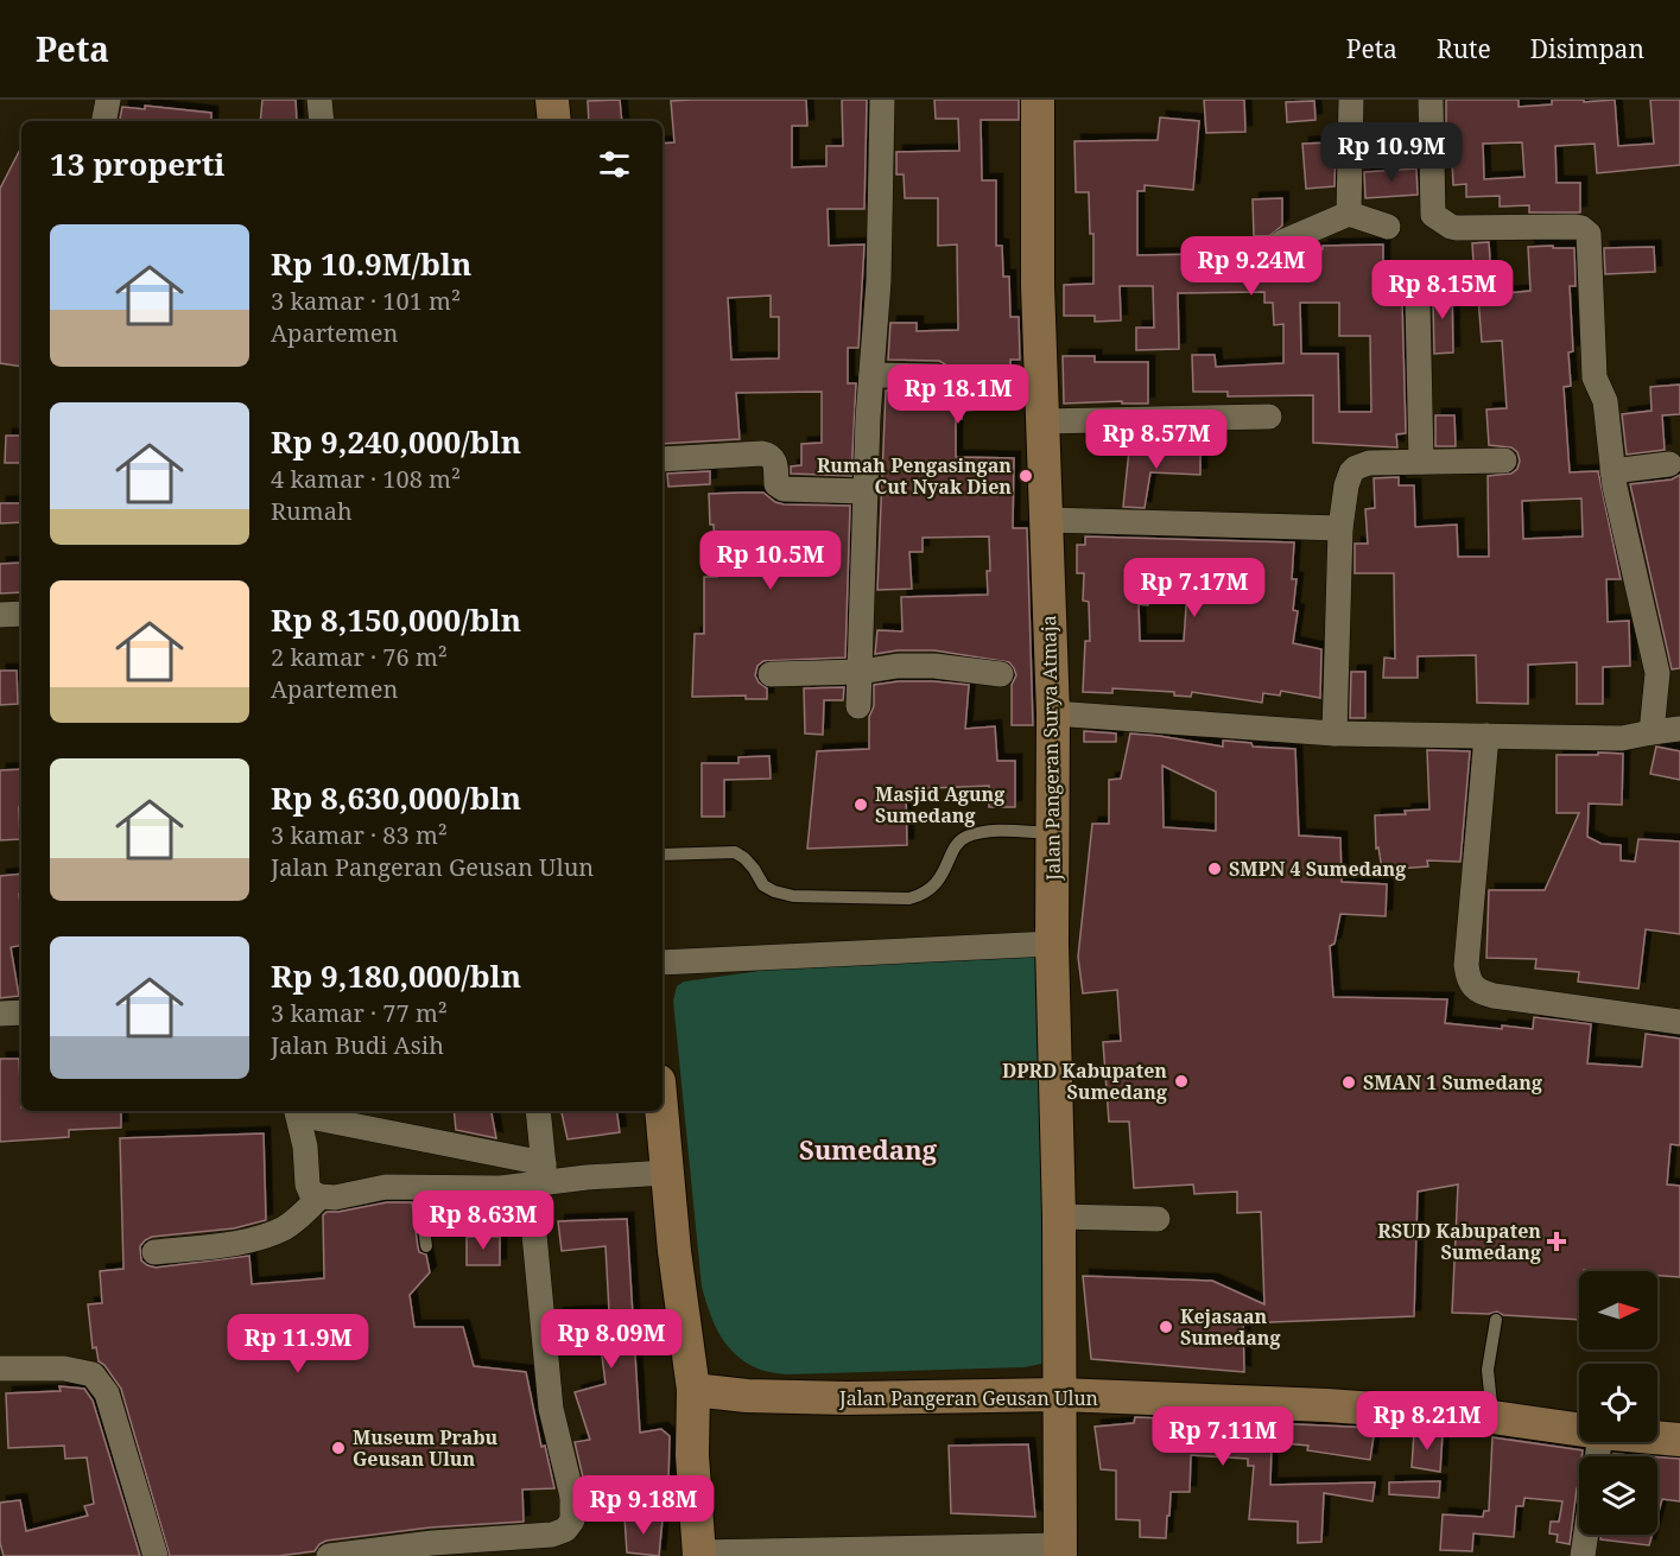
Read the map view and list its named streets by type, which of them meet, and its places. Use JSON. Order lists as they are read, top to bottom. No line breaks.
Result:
{"streets":{"street":["Jalan Pangeran Surya Atmaja","Jalan Pangeran Geusan Ulun"]},"crossings":[["Jalan Pangeran Surya Atmaja","Jalan Pangeran Geusan Ulun"]],"districts":["Sumedang"],"places":{"other":["Rumah Pengasingan Cut Nyak Dien","Masjid Agung Sumedang","SMPN 4 Sumedang","DPRD Kabupaten Sumedang","SMAN 1 Sumedang","Kejasaan Sumedang","Museum Prabu Geusan Ulun"],"health":["RSUD Kabupaten Sumedang"]},"north":"right","page":{"header":"Peta","nav":["Peta","Rute","Disimpan"],"heading":"13 properti","price":["Rp 10.9M","Rp 9.24M","Rp 8.15M","Rp 18.1M","Rp 8.57M","Rp 10.5M","Rp 7.17M","Rp 8.63M","Rp 8.09M","Rp 11.9M","Rp 8.21M","Rp 7.11M","Rp 9.18M"],"list":[{"name":"Rp 10.9M/bln","note":"3 kamar · 101 m² · Apartemen"},{"name":"Rp 9,240,000/bln","note":"4 kamar · 108 m² · Rumah"},{"name":"Rp 8,150,000/bln","note":"2 kamar · 76 m² · Apartemen"},{"name":"Rp 8,630,000/bln","note":"3 kamar · 83 m² · Jalan Pangeran Geusan Ulun"},{"name":"Rp 9,180,000/bln","note":"3 kamar · 77 m² · Jalan Budi Asih"}]}}
